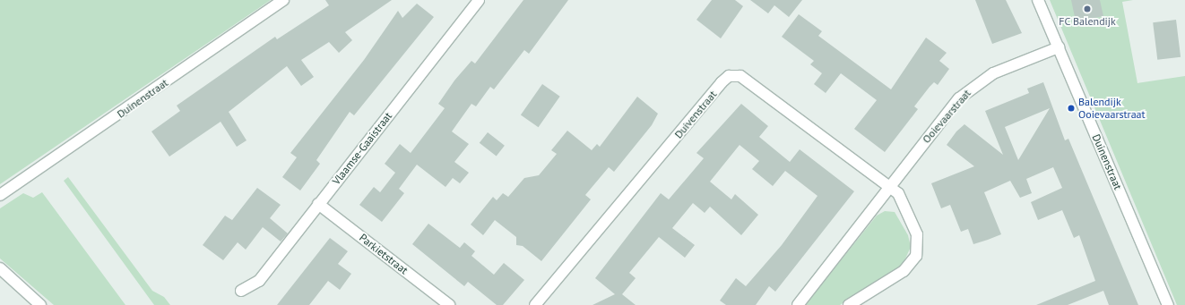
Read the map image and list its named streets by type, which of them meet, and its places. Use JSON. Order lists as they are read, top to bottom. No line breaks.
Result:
{"streets":{"street":["Duinenstraat","Duivenstraat","Ooievaarstraat","Vlaamse-Gaaistraat","Parkietstraat"]},"crossings":[["Duinenstraat","Ooievaarstraat"],["Duivenstraat","Ooievaarstraat"],["Vlaamse-Gaaistraat","Parkietstraat"]],"places":["FC Balendijk","Balendijk Ooievaarstraat"]}
